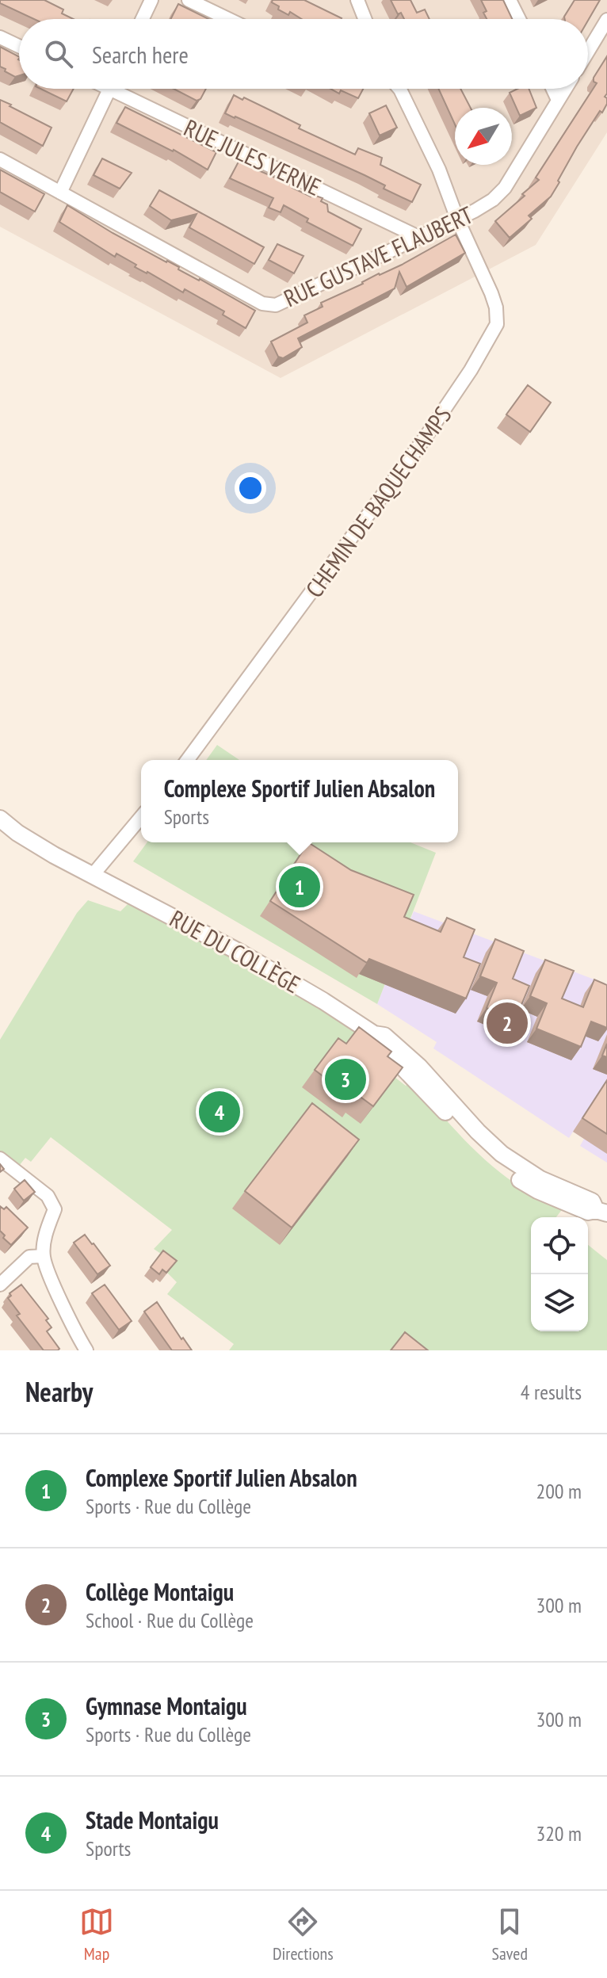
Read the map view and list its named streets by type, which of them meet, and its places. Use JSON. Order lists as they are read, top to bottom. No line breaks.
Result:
{"streets":{"street":["RUE JULES VERNE","RUE GUSTAVE FLAUBERT","CHEMIN DE BAQUECHAMPS","RUE DU COLLÈGE"]},"crossings":[["RUE JULES VERNE","RUE GUSTAVE FLAUBERT"],["RUE GUSTAVE FLAUBERT","CHEMIN DE BAQUECHAMPS"]],"north":"bottom left","page":{"search":"Search here","popup":["Complexe Sportif Julien Absalon","Sports"],"pins":["1","2","3","4"],"heading":["Nearby","4 results"],"list":[{"mark":"1","name":"Complexe Sportif Julien Absalon","note":"Sports · Rue du Collège","value":"200 m"},{"mark":"2","name":"Collège Montaigu","note":"School · Rue du Collège","value":"300 m"},{"mark":"3","name":"Gymnase Montaigu","note":"Sports · Rue du Collège","value":"300 m"},{"mark":"4","name":"Stade Montaigu","note":"Sports","value":"320 m"}],"nav":["Map","Directions","Saved"]}}
